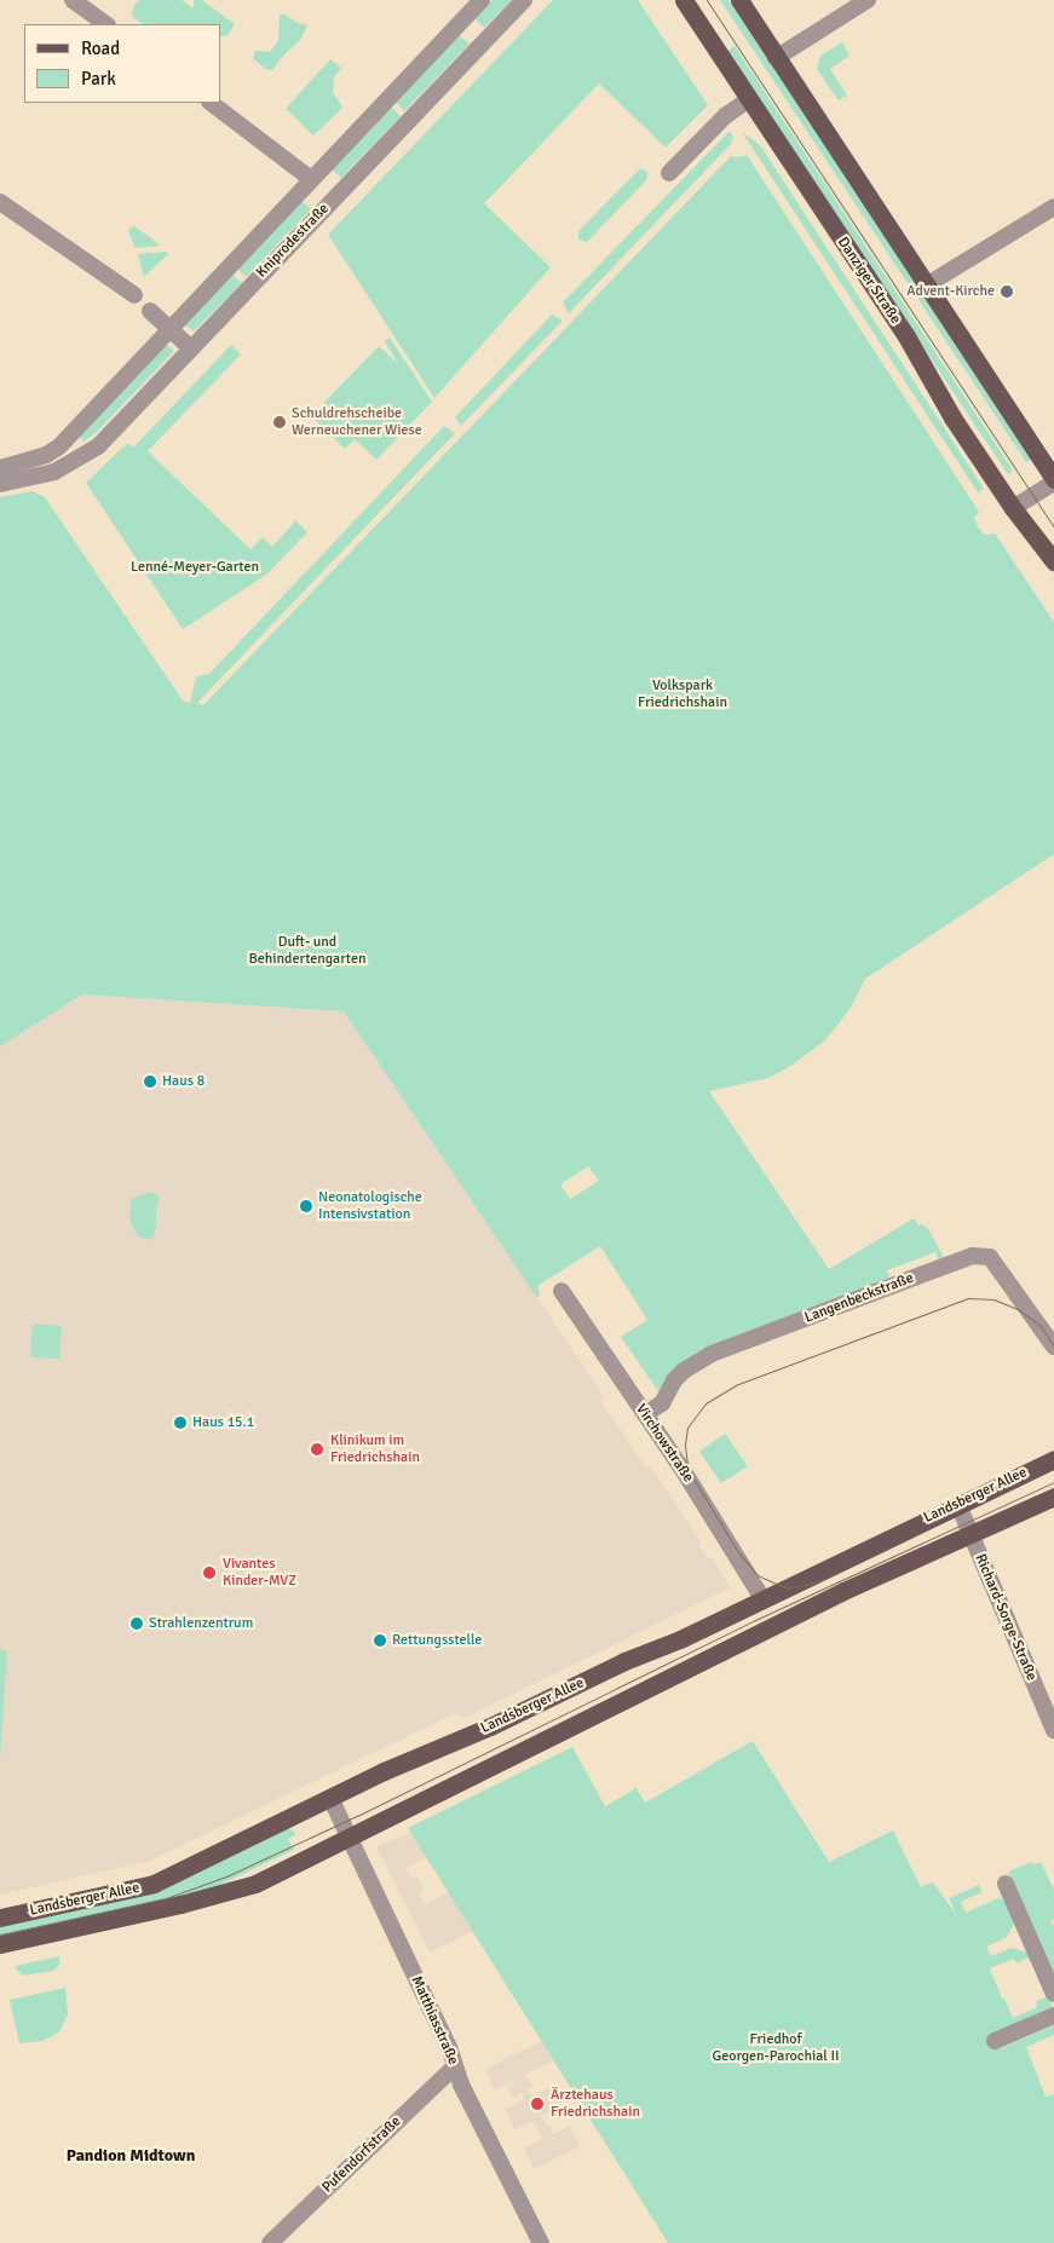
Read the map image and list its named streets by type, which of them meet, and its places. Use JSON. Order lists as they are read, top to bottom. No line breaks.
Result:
{"streets":{"main road":["Danziger Straße","Landsberger Allee"],"street":["Kniprodestraße","Langenbeckstraße","Virchowstraße","Richard-Sorge-Straße","Matthiasstraße","Pufendorfstraße"]},"crossings":[["Langenbeckstraße","Virchowstraße"],["Virchowstraße","Landsberger Allee"],["Landsberger Allee","Richard-Sorge-Straße"],["Landsberger Allee","Matthiasstraße"],["Matthiasstraße","Pufendorfstraße"]],"districts":["Pandion Midtown"],"parks":["Lenné-Meyer-Garten","Volkspark Friedrichshain","Duft- und Behindertengarten","Friedhof Georgen-Parochial II"],"places":["Advent-Kirche","Schuldrehscheibe Werneuchener Wiese","Haus 8","Neonatologische Intensivstation","Haus 15.1","Klinikum im Friedrichshain","Vivantes Kinder-MVZ","Strahlenzentrum","Rettungsstelle","Ärztehaus Friedrichshain"],"legend":["Road","Park"]}
